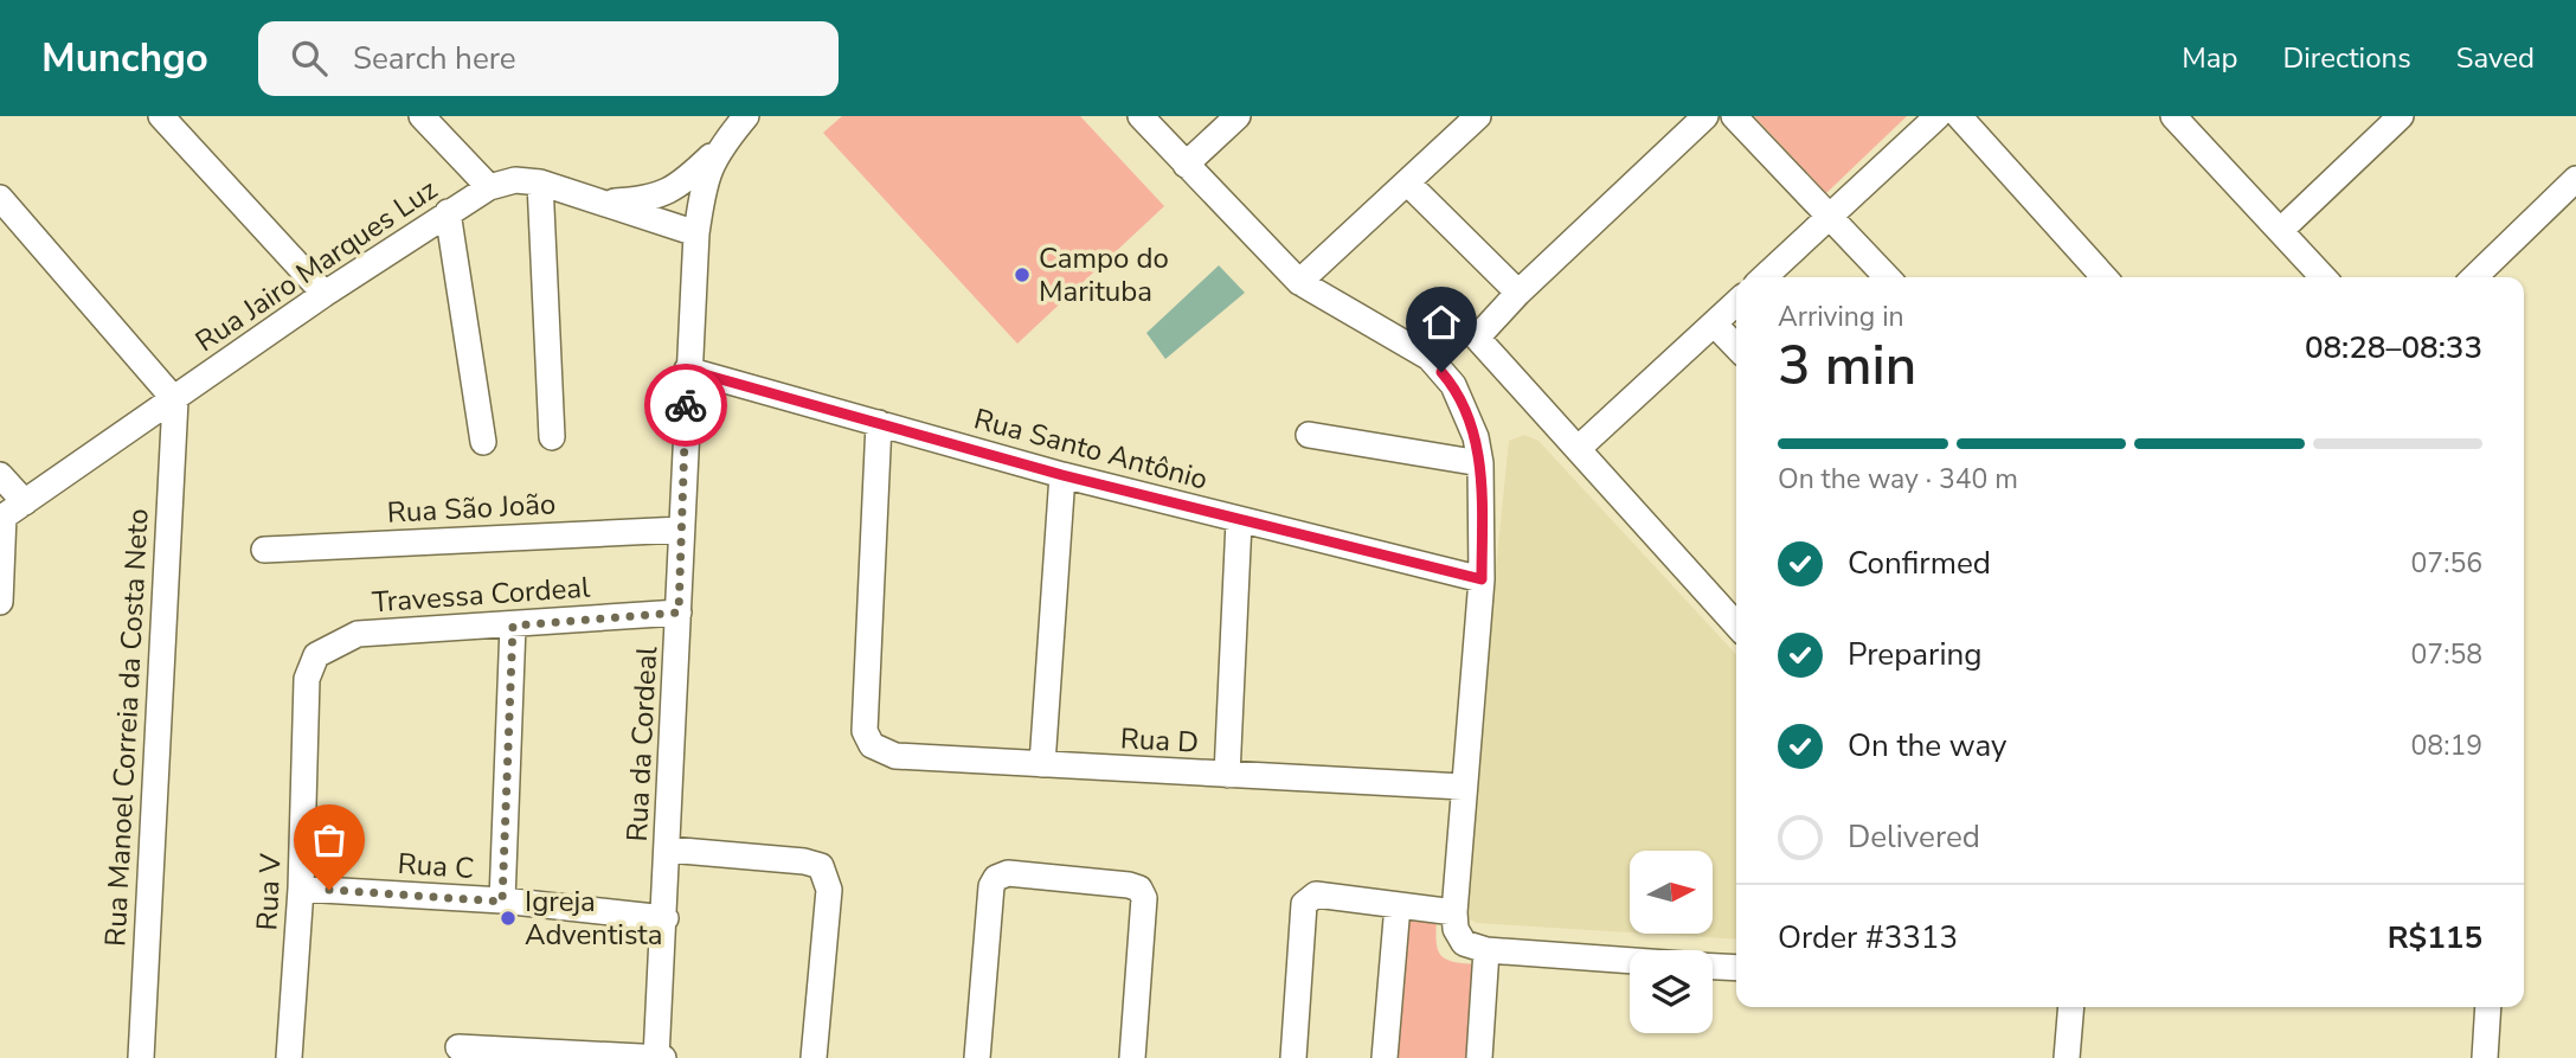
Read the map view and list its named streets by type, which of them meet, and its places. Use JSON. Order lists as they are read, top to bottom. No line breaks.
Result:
{"streets":{"street":["Rua Jairo Marques Luz","Rua Santo Antônio","Rua São João","Travessa Cordeal","Rua Manoel Correia da Costa Neto","Rua D","Rua da Cordeal","Rua C","Rua V"]},"crossings":[["Rua Jairo Marques Luz","Rua Manoel Correia da Costa Neto"],["Rua Jairo Marques Luz","Rua da Cordeal"],["Rua Santo Antônio","Rua D"],["Rua Santo Antônio","Rua da Cordeal"],["Rua São João","Rua da Cordeal"],["Travessa Cordeal","Rua da Cordeal"],["Travessa Cordeal","Rua V"],["Rua da Cordeal","Rua C"],["Rua C","Rua V"]],"places":["Campo do Marituba","Igreja Adventista"],"north":"right","page":{"header":"Munchgo","search":"Search here","nav":["Map","Directions","Saved"],"heading":["3 min","Arriving in","08:28–08:33"],"panel":["Order #3313","R$115"],"bar":"On the way · 340 m","list":[["Confirmed","07:56"],["Preparing","07:58"],["On the way","08:19"],"Delivered"]}}
